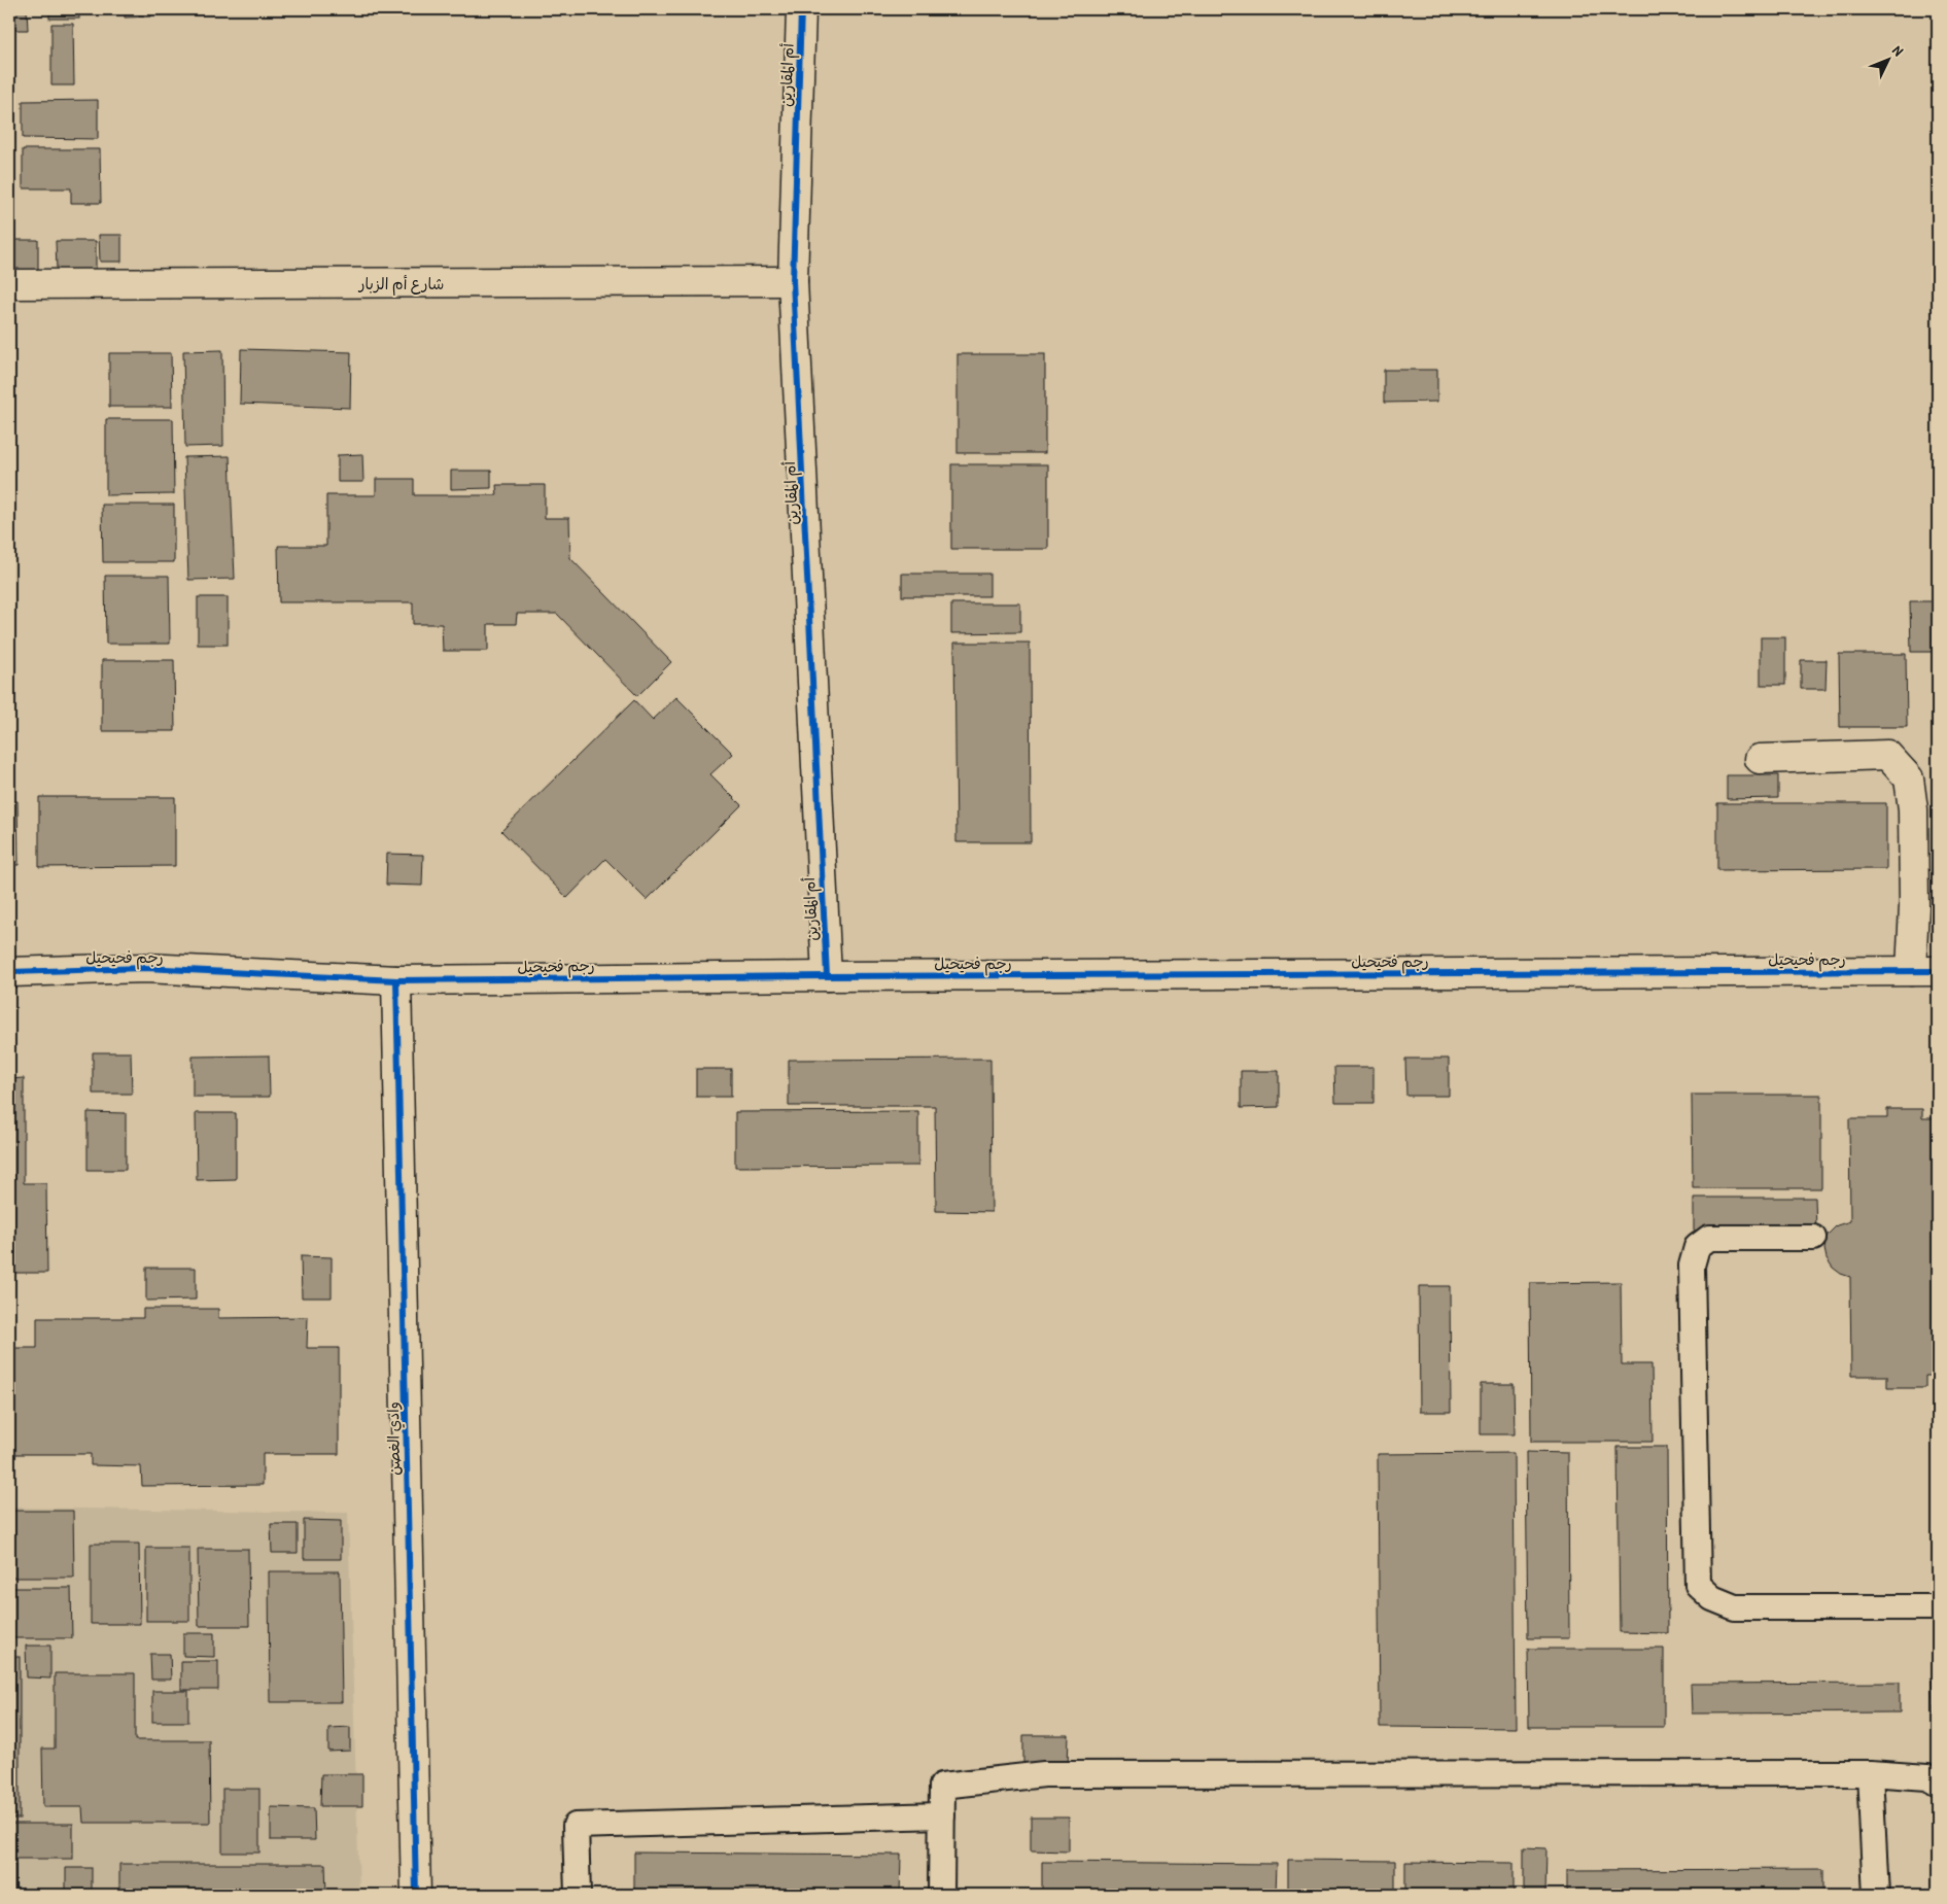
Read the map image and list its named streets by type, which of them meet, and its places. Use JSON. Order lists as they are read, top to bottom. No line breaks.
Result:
{"streets":{"street":["أم المقارين","شارع أم الزبار","رجم فحيحيل","وادي الغصن"]},"crossings":[["أم المقارين","شارع أم الزبار"],["أم المقارين","رجم فحيحيل"],["رجم فحيحيل","وادي الغصن"]],"north":"top right"}
